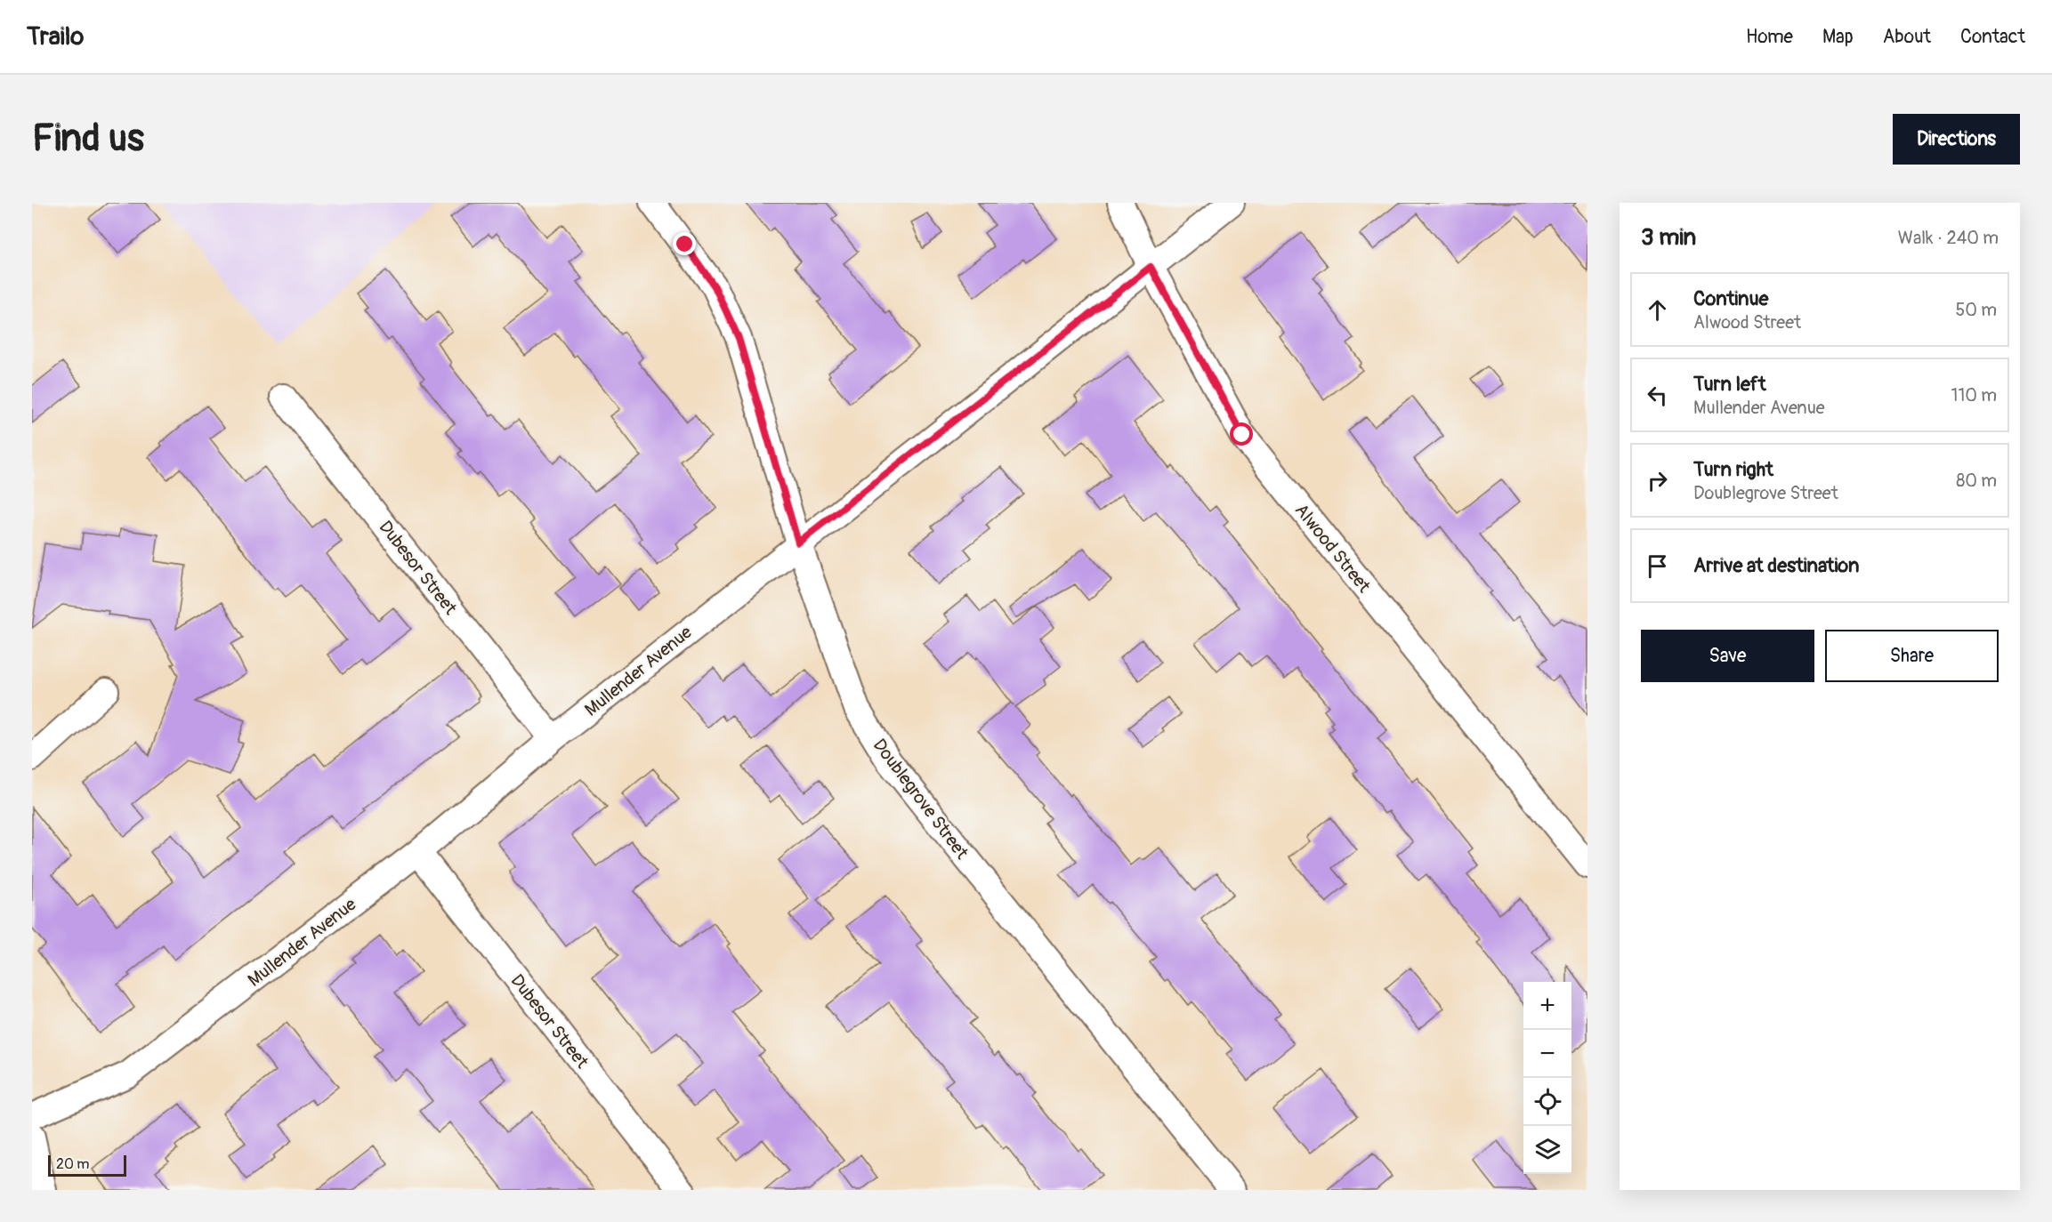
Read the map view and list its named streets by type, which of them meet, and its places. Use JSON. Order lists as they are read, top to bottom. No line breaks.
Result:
{"streets":{"street":["Alwood Street","Dubesor Street","Mullender Avenue","Doublegrove Street"]},"crossings":[["Alwood Street","Mullender Avenue"],["Dubesor Street","Mullender Avenue"],["Mullender Avenue","Doublegrove Street"]],"scale_bar":"20 m","page":{"header":"Trailo","nav":["Home","Map","About","Contact"],"buttons":["Directions",["Save","Share"]],"title":"Find us","heading":["3 min","Walk · 240 m"],"list":[["Continue","Alwood Street","50 m"],["Turn left","Mullender Avenue","110 m"],["Turn right","Doublegrove Street","80 m"],"Arrive at destination"],"map_buttons":["+","−"],"scale":"20 m"}}
